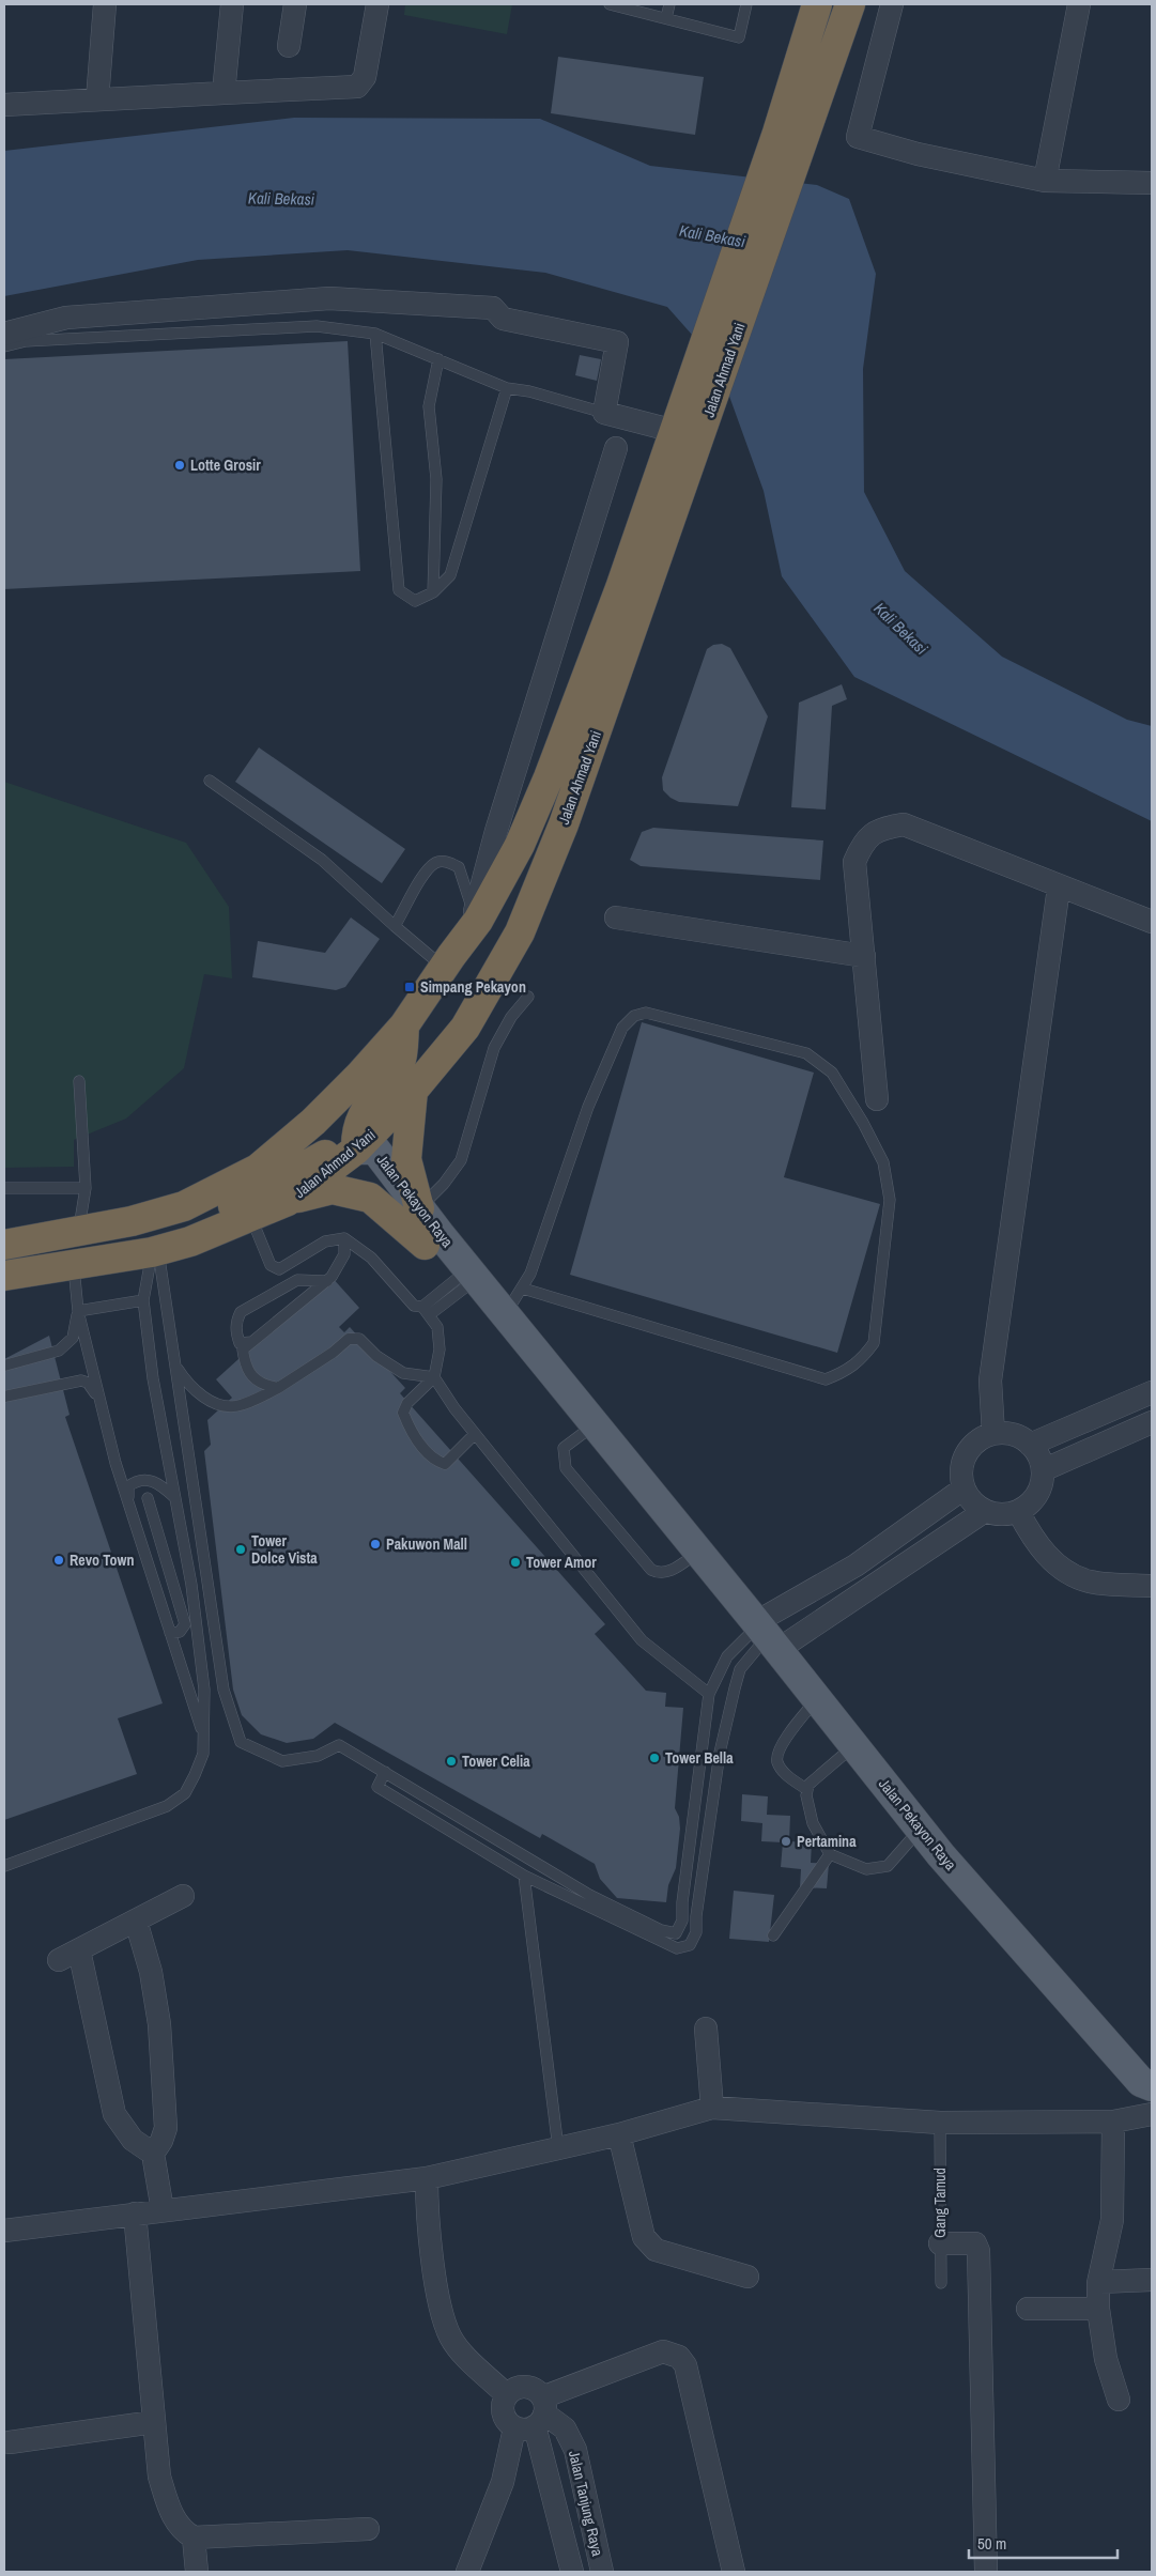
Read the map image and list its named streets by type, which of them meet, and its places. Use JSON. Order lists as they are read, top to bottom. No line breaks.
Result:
{"streets":{"highway":["Jalan Ahmad Yani"],"main road":["Jalan Pekayon Raya"],"street":["Jalan Tanjung Raya"],"lane":["Gang Tamud"]},"crossings":[["Jalan Ahmad Yani","Jalan Pekayon Raya"]],"water":["Kali Bekasi"],"places":{"other":["Lotte Grosir","Pakuwon Mall","Tower Dolce Vista","Revo Town","Tower Amor","Tower Bella","Tower Celia","Pertamina"],"transit":["Simpang Pekayon"]},"scale_bar":"50 m"}
